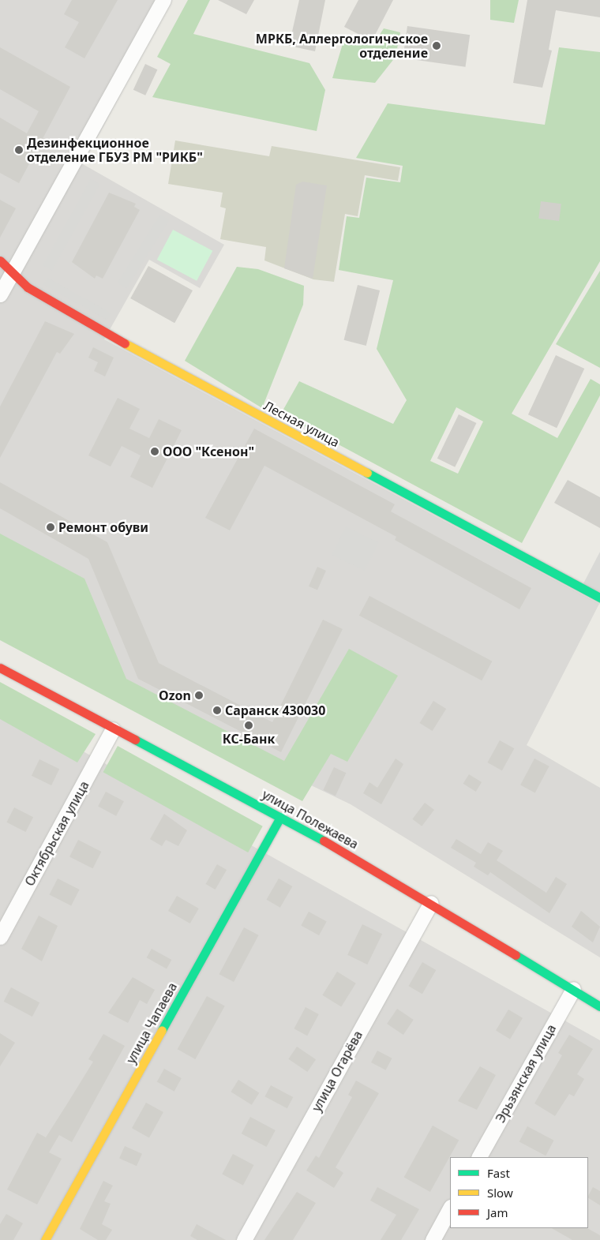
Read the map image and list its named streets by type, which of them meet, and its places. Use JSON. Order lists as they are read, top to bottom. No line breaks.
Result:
{"streets":{"street":["Лесная улица","улица Полежаева","Октябрьская улица","улица Чапаева","улица Огарёва","Эрьзянская улица"]},"crossings":[["улица Полежаева","Октябрьская улица"],["улица Полежаева","улица Чапаева"],["улица Полежаева","улица Огарёва"],["улица Полежаева","Эрьзянская улица"]],"places":["МРКБ, Аллергологическое отделение","Дезинфекционное отделение ГБУЗ РМ \"РИКБ\"","ООО \"Ксенон\"","Ремонт обуви","Ozon","Саранск 430030","КС-Банк"],"legend":["Fast","Slow","Jam"]}
